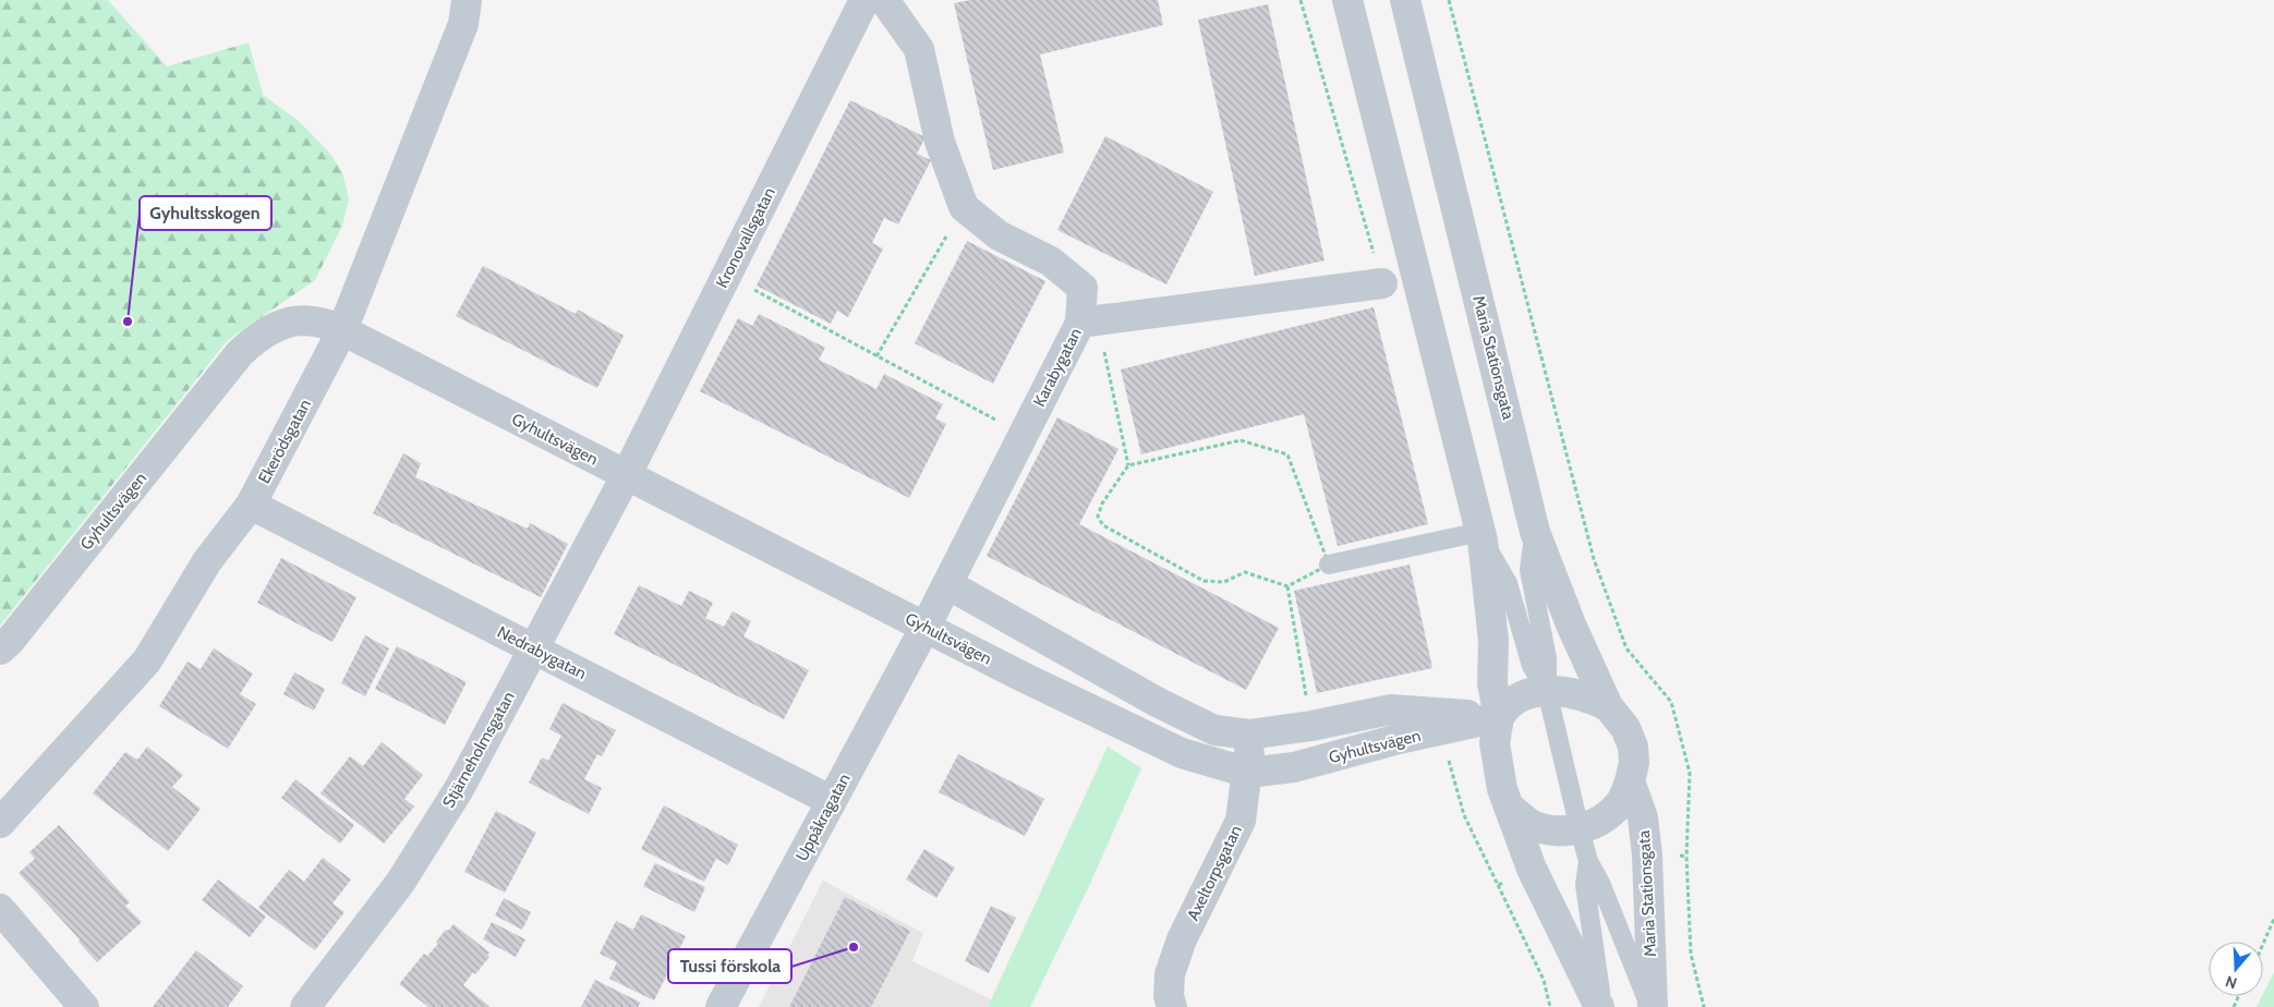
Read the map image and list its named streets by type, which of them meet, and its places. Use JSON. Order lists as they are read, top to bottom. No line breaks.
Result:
{"streets":{"street":["Kronovallsgatan","Maria Stationsgata","Karabygatan","Gyhultsvägen","Ekerödsgatan","Nedrabygatan","Stjärneholmsgatan","Uppåkragatan","Axeltorpsgatan"]},"crossings":[["Kronovallsgatan","Gyhultsvägen"],["Kronovallsgatan","Stjärneholmsgatan"],["Maria Stationsgata","Gyhultsvägen"],["Karabygatan","Gyhultsvägen"],["Karabygatan","Uppåkragatan"],["Gyhultsvägen","Ekerödsgatan"],["Gyhultsvägen","Stjärneholmsgatan"],["Gyhultsvägen","Uppåkragatan"],["Gyhultsvägen","Axeltorpsgatan"],["Ekerödsgatan","Nedrabygatan"],["Nedrabygatan","Stjärneholmsgatan"],["Nedrabygatan","Uppåkragatan"]],"places":["Gyhultsskogen","Tussi förskola"],"north":"bottom"}
